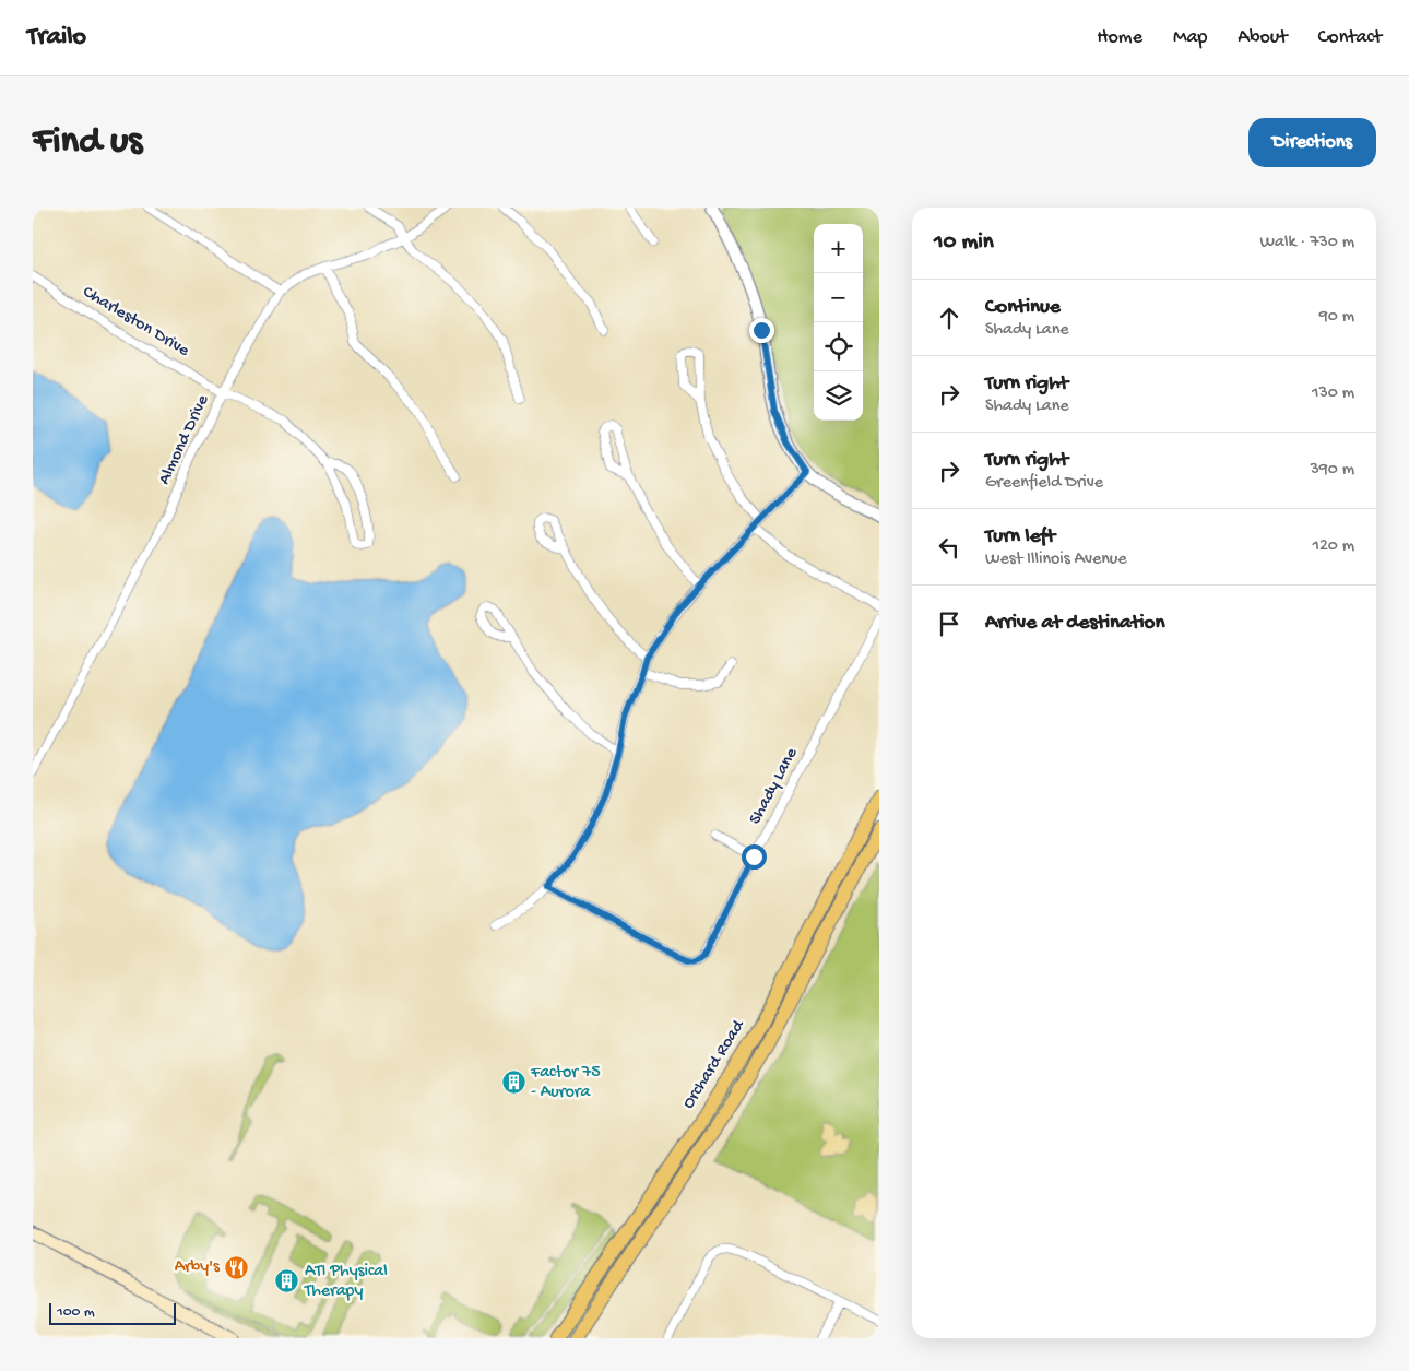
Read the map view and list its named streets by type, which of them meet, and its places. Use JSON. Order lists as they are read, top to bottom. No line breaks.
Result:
{"streets":{"main road":["Orchard Road"],"street":["Charleston Drive","Almond Drive","Shady Lane"]},"crossings":[["Charleston Drive","Almond Drive"]],"places":{"building":["Factor 75 - Aurora","ATI Physical Therapy"],"restaurant":["Arby's"]},"scale_bar":"100 m","page":{"header":"Trailo","nav":["Home","Map","About","Contact"],"buttons":"Directions","title":"Find us","heading":["10 min","Walk · 730 m"],"map_buttons":["+","−"],"list":[["Continue","Shady Lane","90 m"],["Turn right","Shady Lane","130 m"],["Turn right","Greenfield Drive","390 m"],["Turn left","West Illinois Avenue","120 m"],"Arrive at destination"],"scale":"100 m"}}
